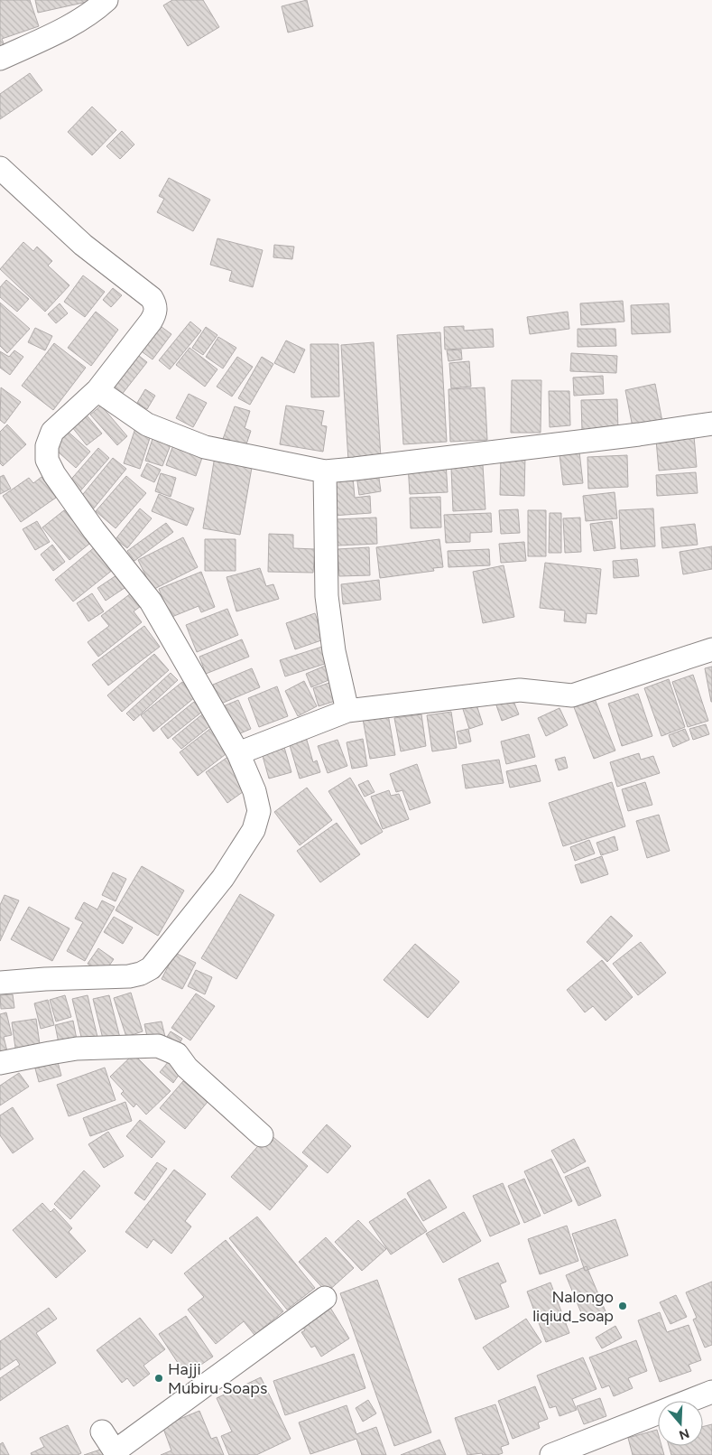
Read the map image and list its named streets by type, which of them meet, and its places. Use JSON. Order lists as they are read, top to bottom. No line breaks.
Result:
{"places":["Nalongo liqiud_soap","Hajji Mubiru Soaps"],"north":"bottom"}
